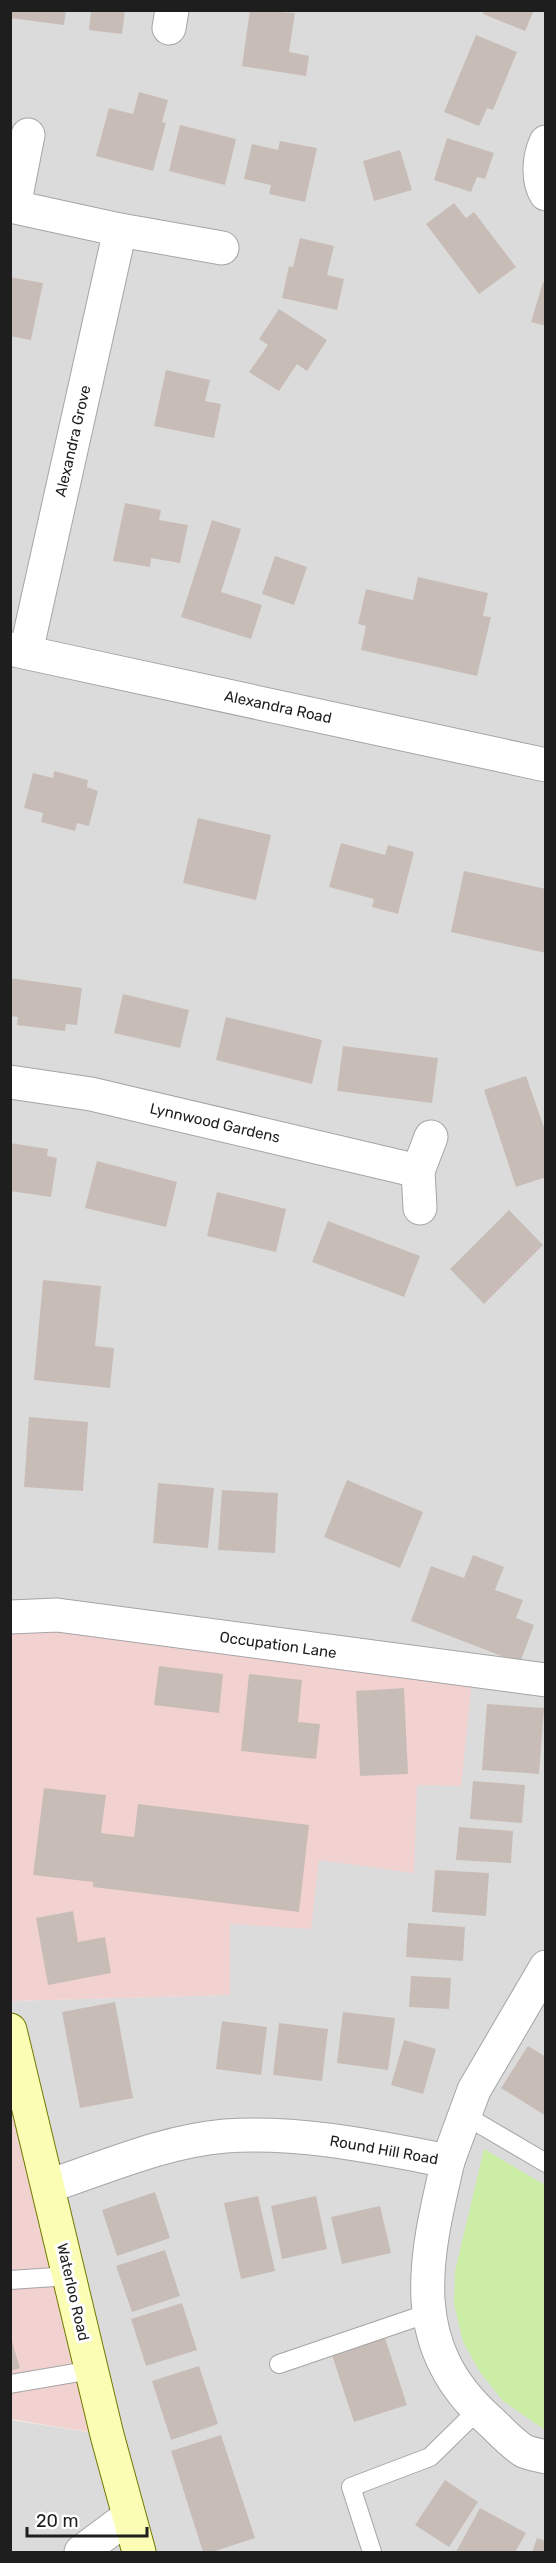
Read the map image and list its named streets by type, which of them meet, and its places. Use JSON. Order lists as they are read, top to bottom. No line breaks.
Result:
{"streets":{"main road":["Waterloo Road"],"street":["Alexandra Grove","Alexandra Road","Lynnwood Gardens","Occupation Lane","Round Hill Road"]},"crossings":[["Alexandra Grove","Alexandra Road"],["Round Hill Road","Waterloo Road"]],"scale_bar":"20 m"}
